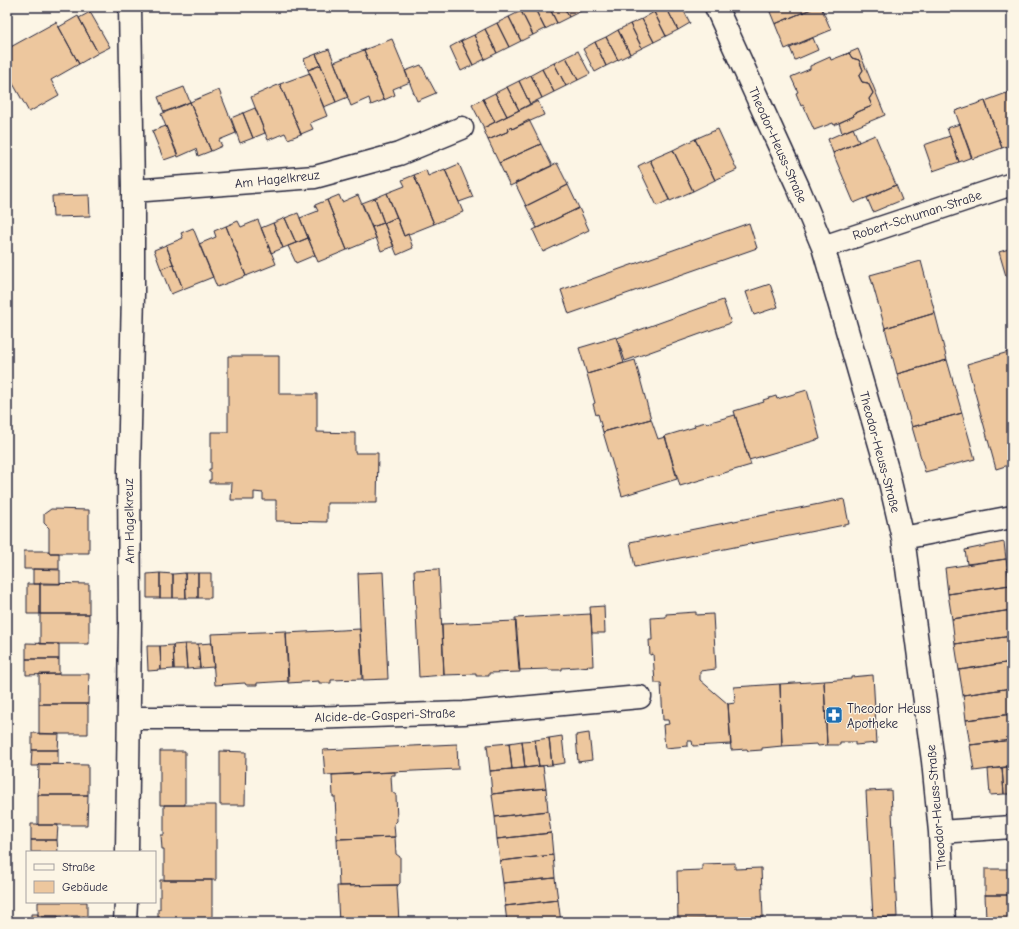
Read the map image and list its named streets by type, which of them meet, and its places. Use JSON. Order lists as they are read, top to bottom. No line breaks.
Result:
{"streets":{"street":["Theodor-Heuss-Straße","Am Hagelkreuz","Robert-Schuman-Straße","Alcide-de-Gasperi-Straße"]},"crossings":[["Theodor-Heuss-Straße","Robert-Schuman-Straße"],["Am Hagelkreuz","Alcide-de-Gasperi-Straße"]],"places":{"pharmacy":["Theodor Heuss Apotheke"]},"legend":["Straße","Gebäude"]}
